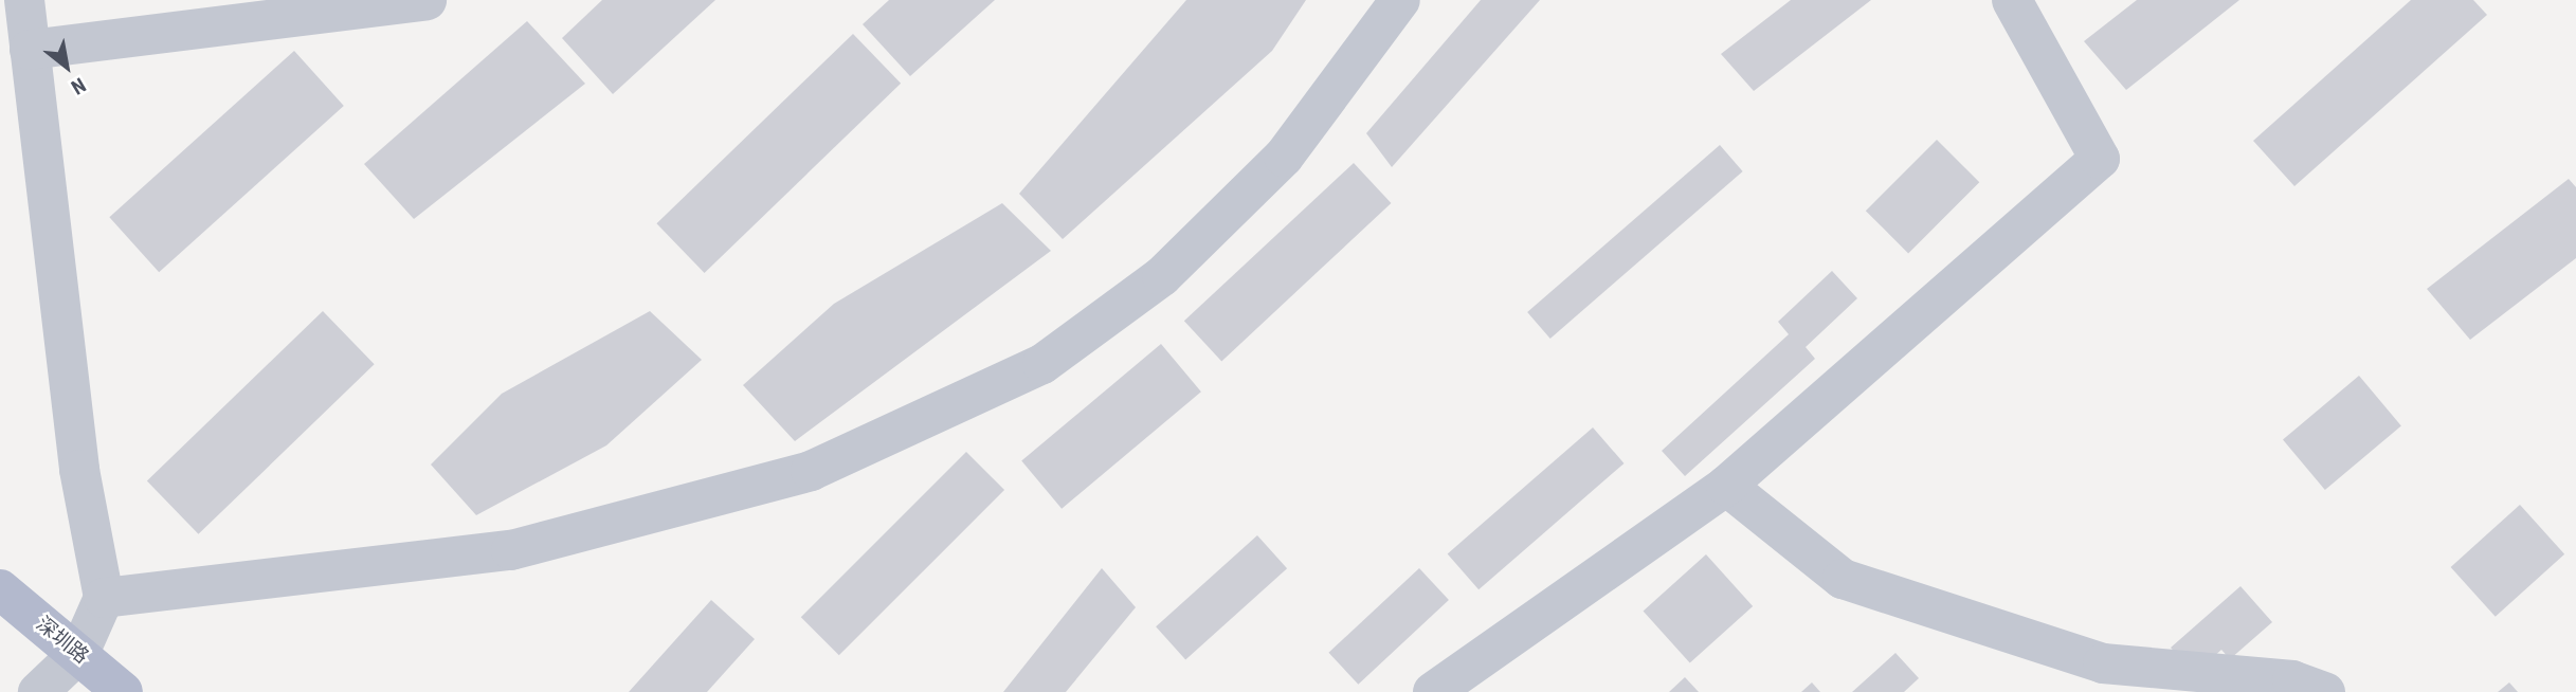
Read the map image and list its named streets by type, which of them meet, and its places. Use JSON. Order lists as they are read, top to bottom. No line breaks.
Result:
{"streets":{"main road":["深圳路"]},"north":"bottom right"}
